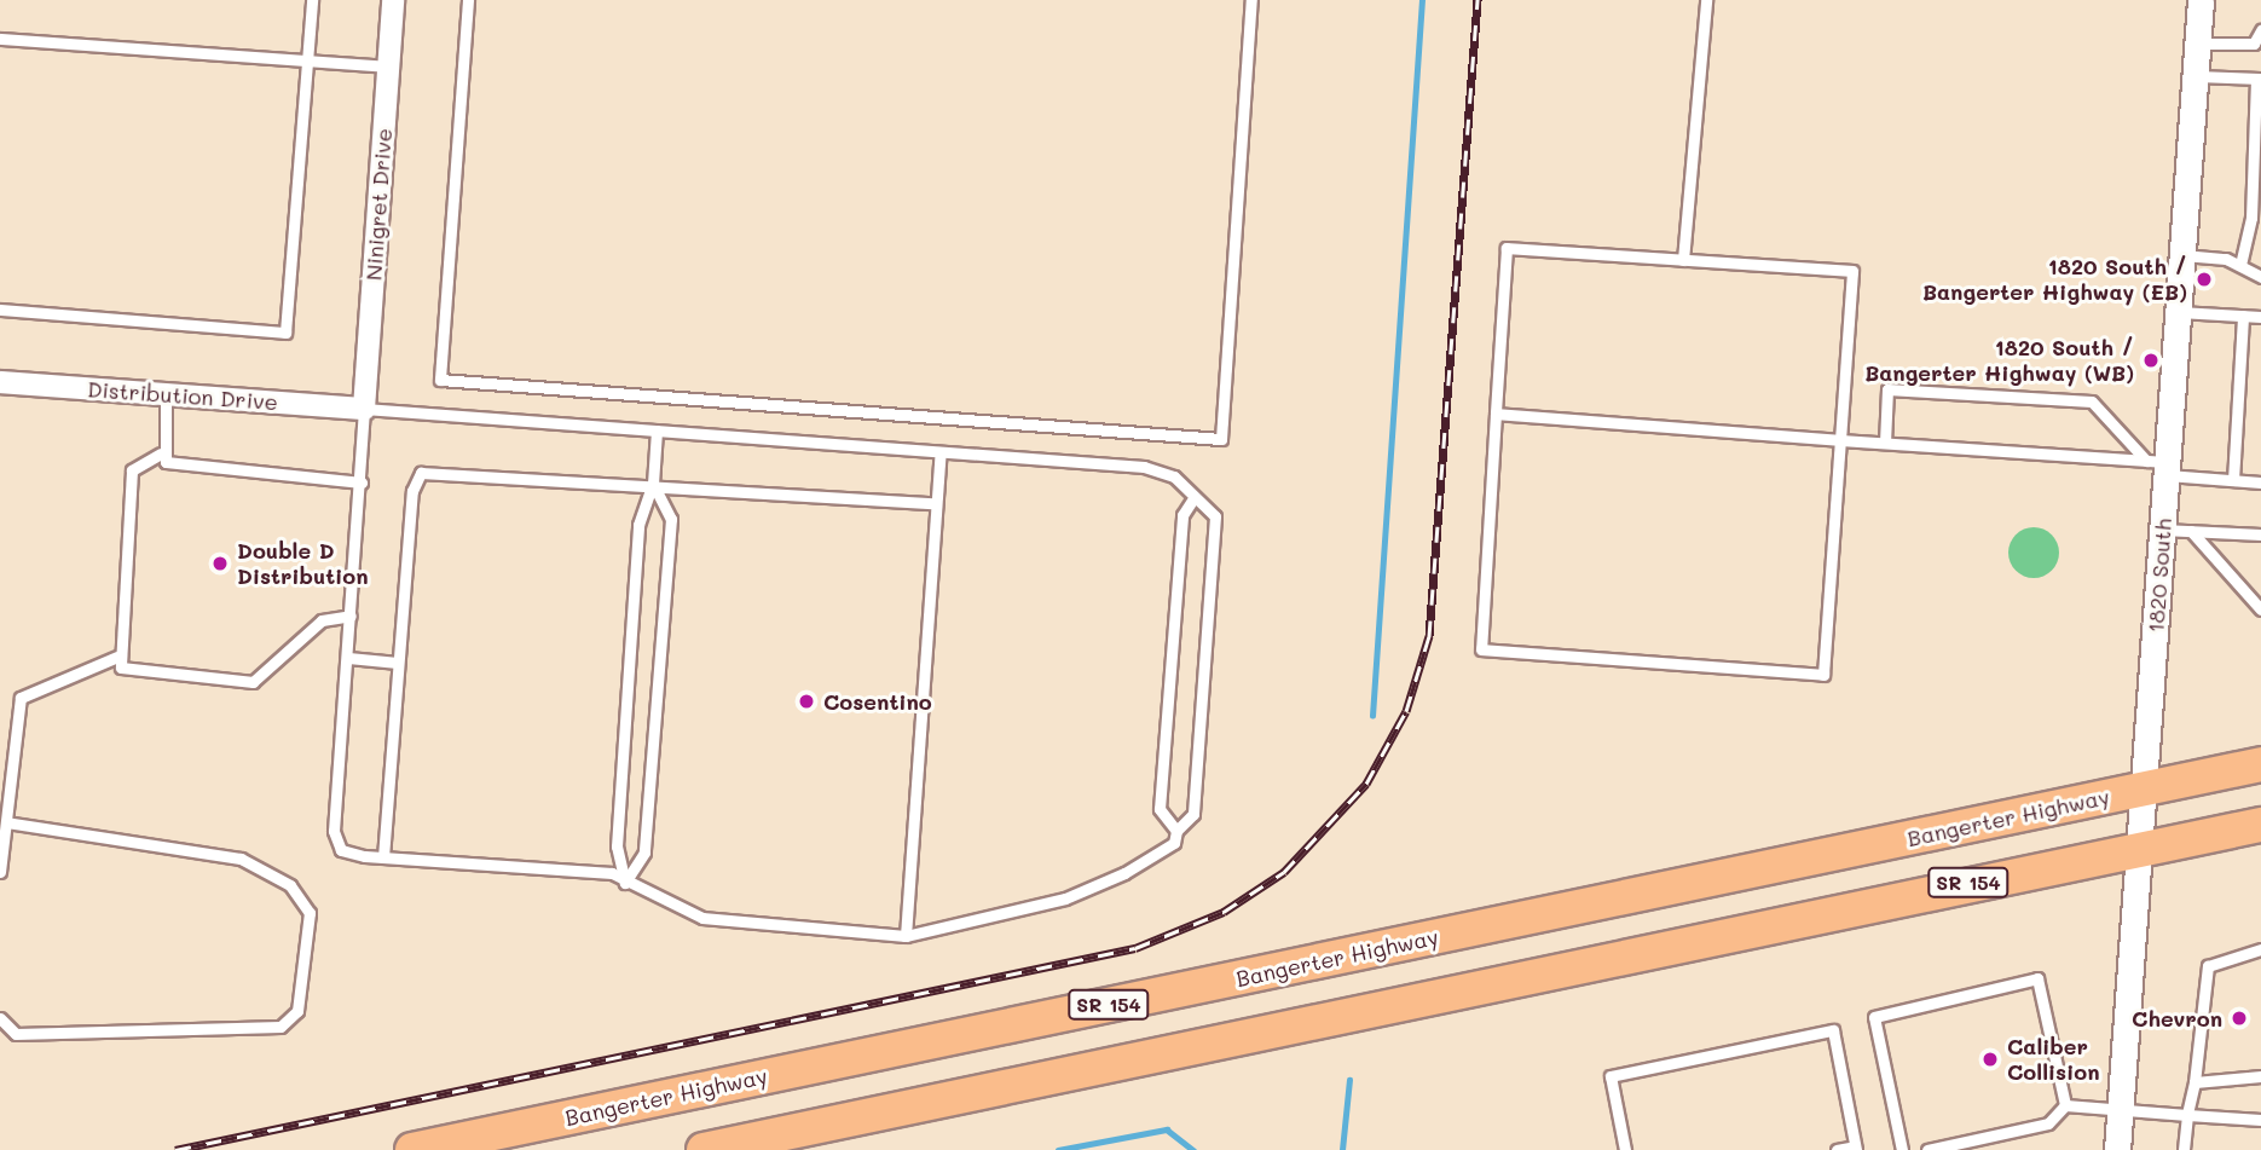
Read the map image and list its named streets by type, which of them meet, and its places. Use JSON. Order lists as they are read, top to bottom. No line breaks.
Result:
{"streets":{"highway":["Bangerter Highway","SR 154"],"street":["Ninigret Drive","Distribution Drive","1820 South"]},"crossings":[["Ninigret Drive","Distribution Drive"],["1820 South","Bangerter Highway"],["1820 South","SR 154"]],"places":["1820 South / Bangerter Highway (EB)","1820 South / Bangerter Highway (WB)","Double D Distribution","Cosentino","Chevron","Caliber Collision"]}
